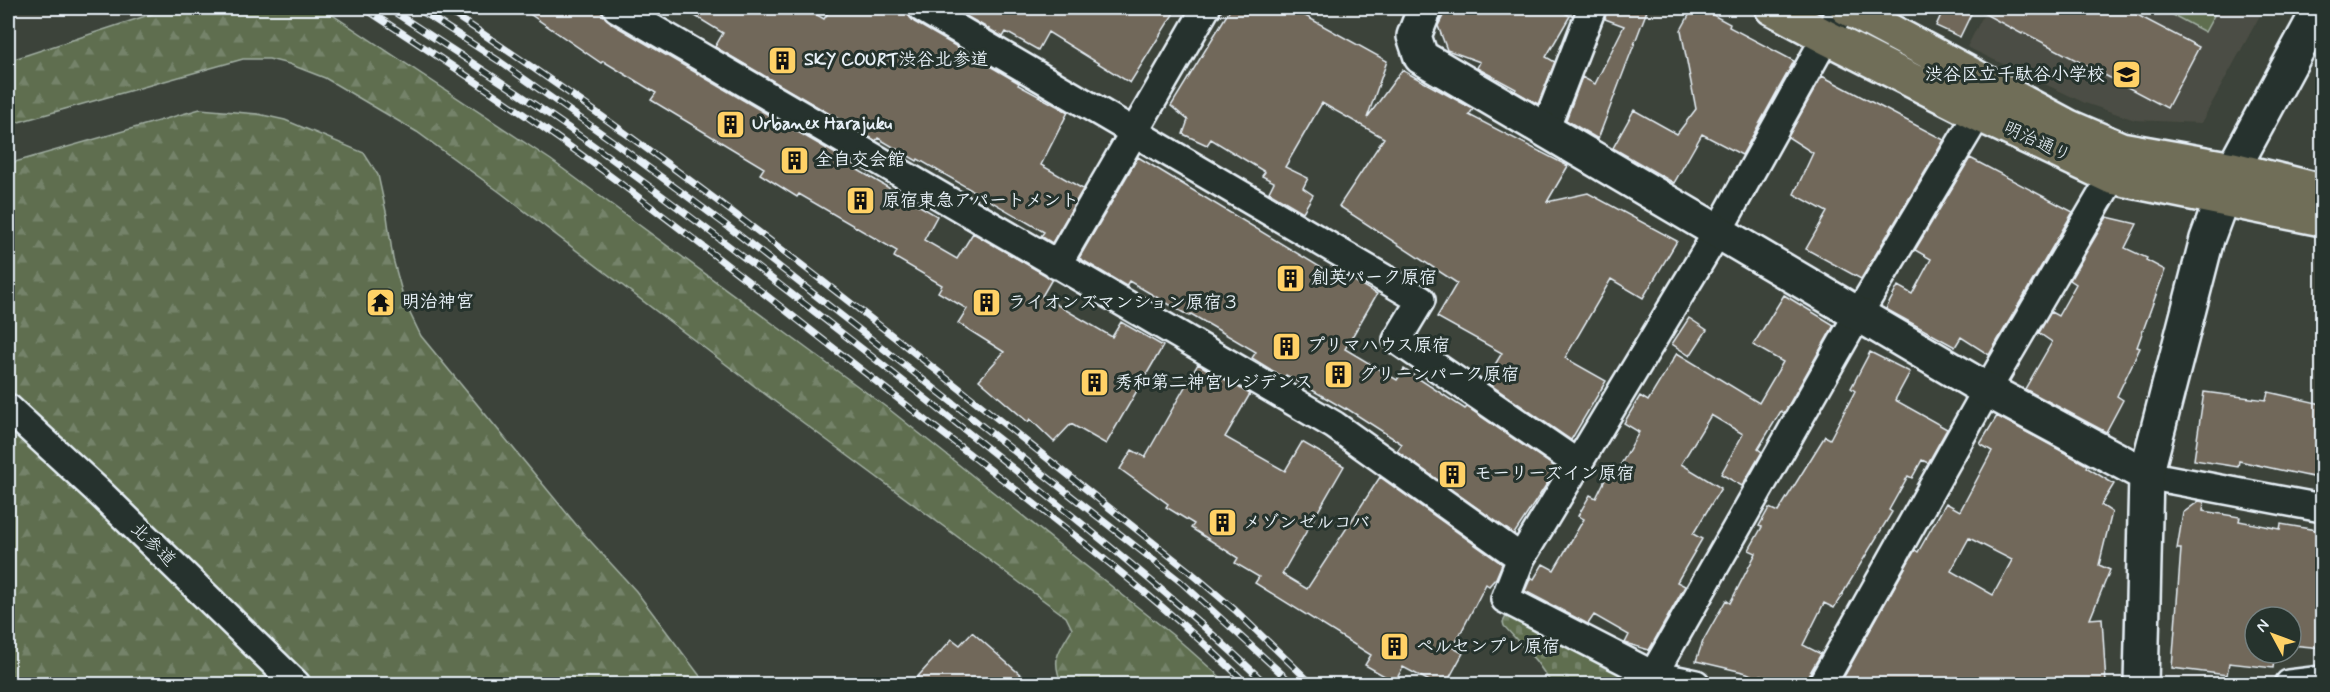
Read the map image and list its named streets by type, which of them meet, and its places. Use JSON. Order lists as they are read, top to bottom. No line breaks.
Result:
{"streets":{"main road":["明治通り"],"street":["北参道"]},"places":{"building":["SKY COURT渋谷北参道","Urbanex Harajuku","全自交会館","原宿東急アパートメント","創英パーク原宿","ライオンズマンション原宿３","プリマハウス原宿","グリーンパーク原宿","秀和第二神宮レジデンス","モーリーズイン原宿","メゾンゼルコバ","ペルセンプレ原宿"],"school or university":["渋谷区立千駄谷小学校"],"temple":["明治神宮"]},"north":"top left"}
